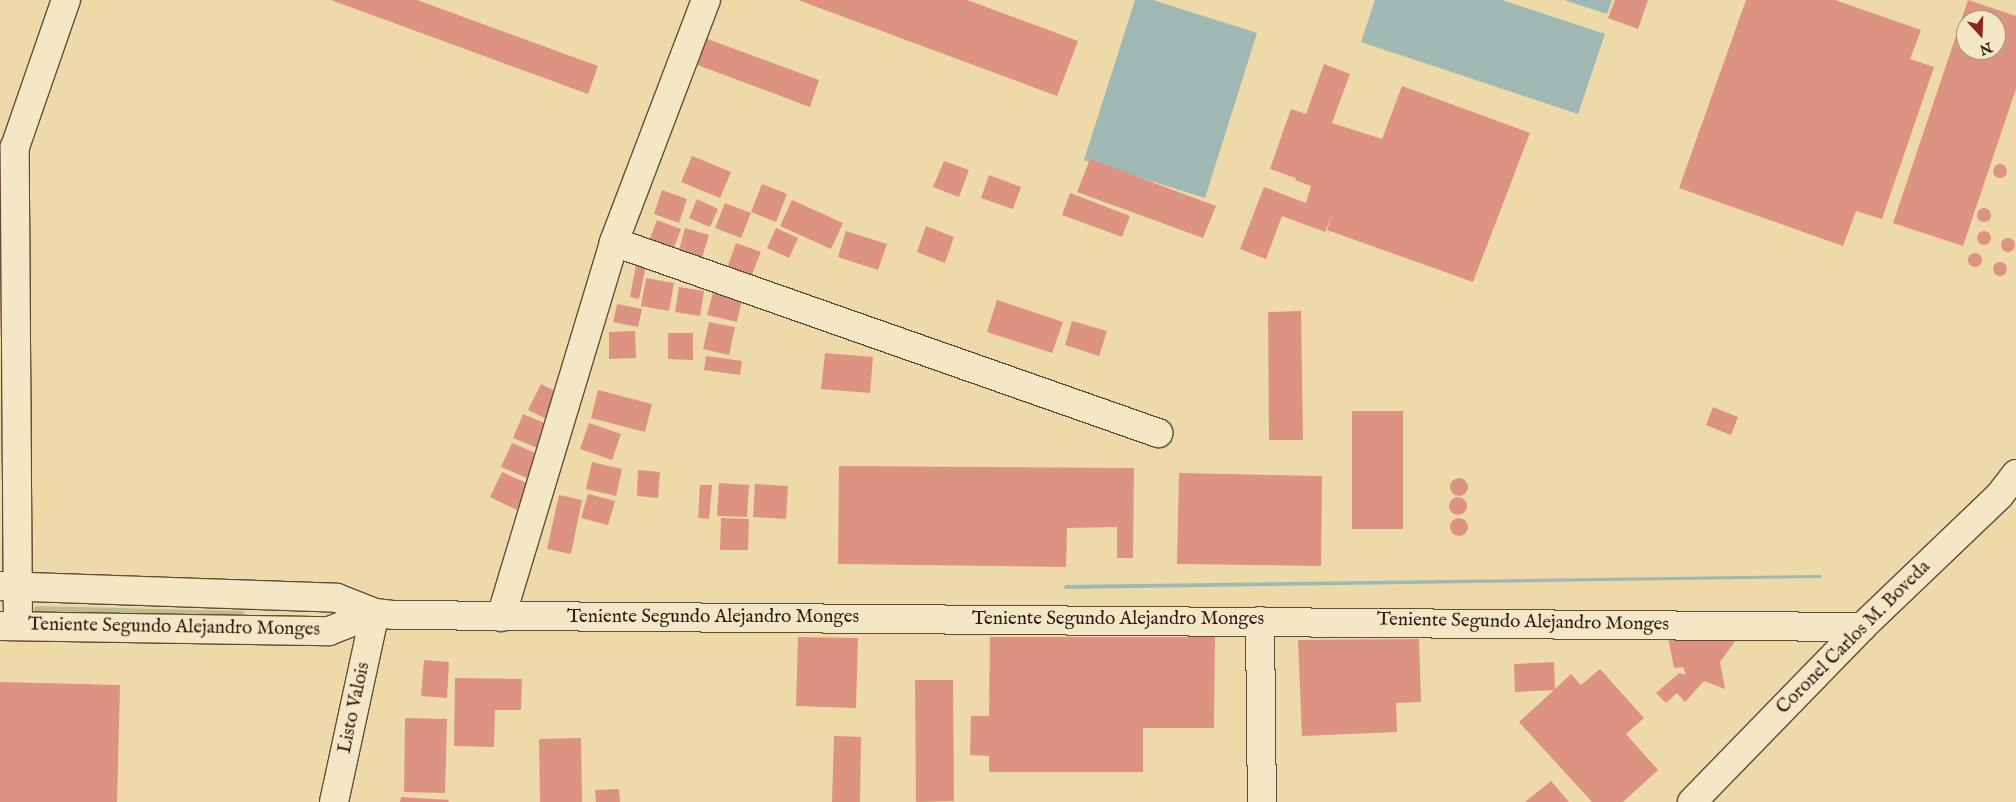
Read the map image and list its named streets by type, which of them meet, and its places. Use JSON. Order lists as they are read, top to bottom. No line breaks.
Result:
{"streets":{"street":["Teniente Segundo Alejandro Monges","Coronel Carlos M. Boveda","Listo Valois"]},"crossings":[["Teniente Segundo Alejandro Monges","Coronel Carlos M. Boveda"],["Teniente Segundo Alejandro Monges","Listo Valois"]],"north":"bottom"}
